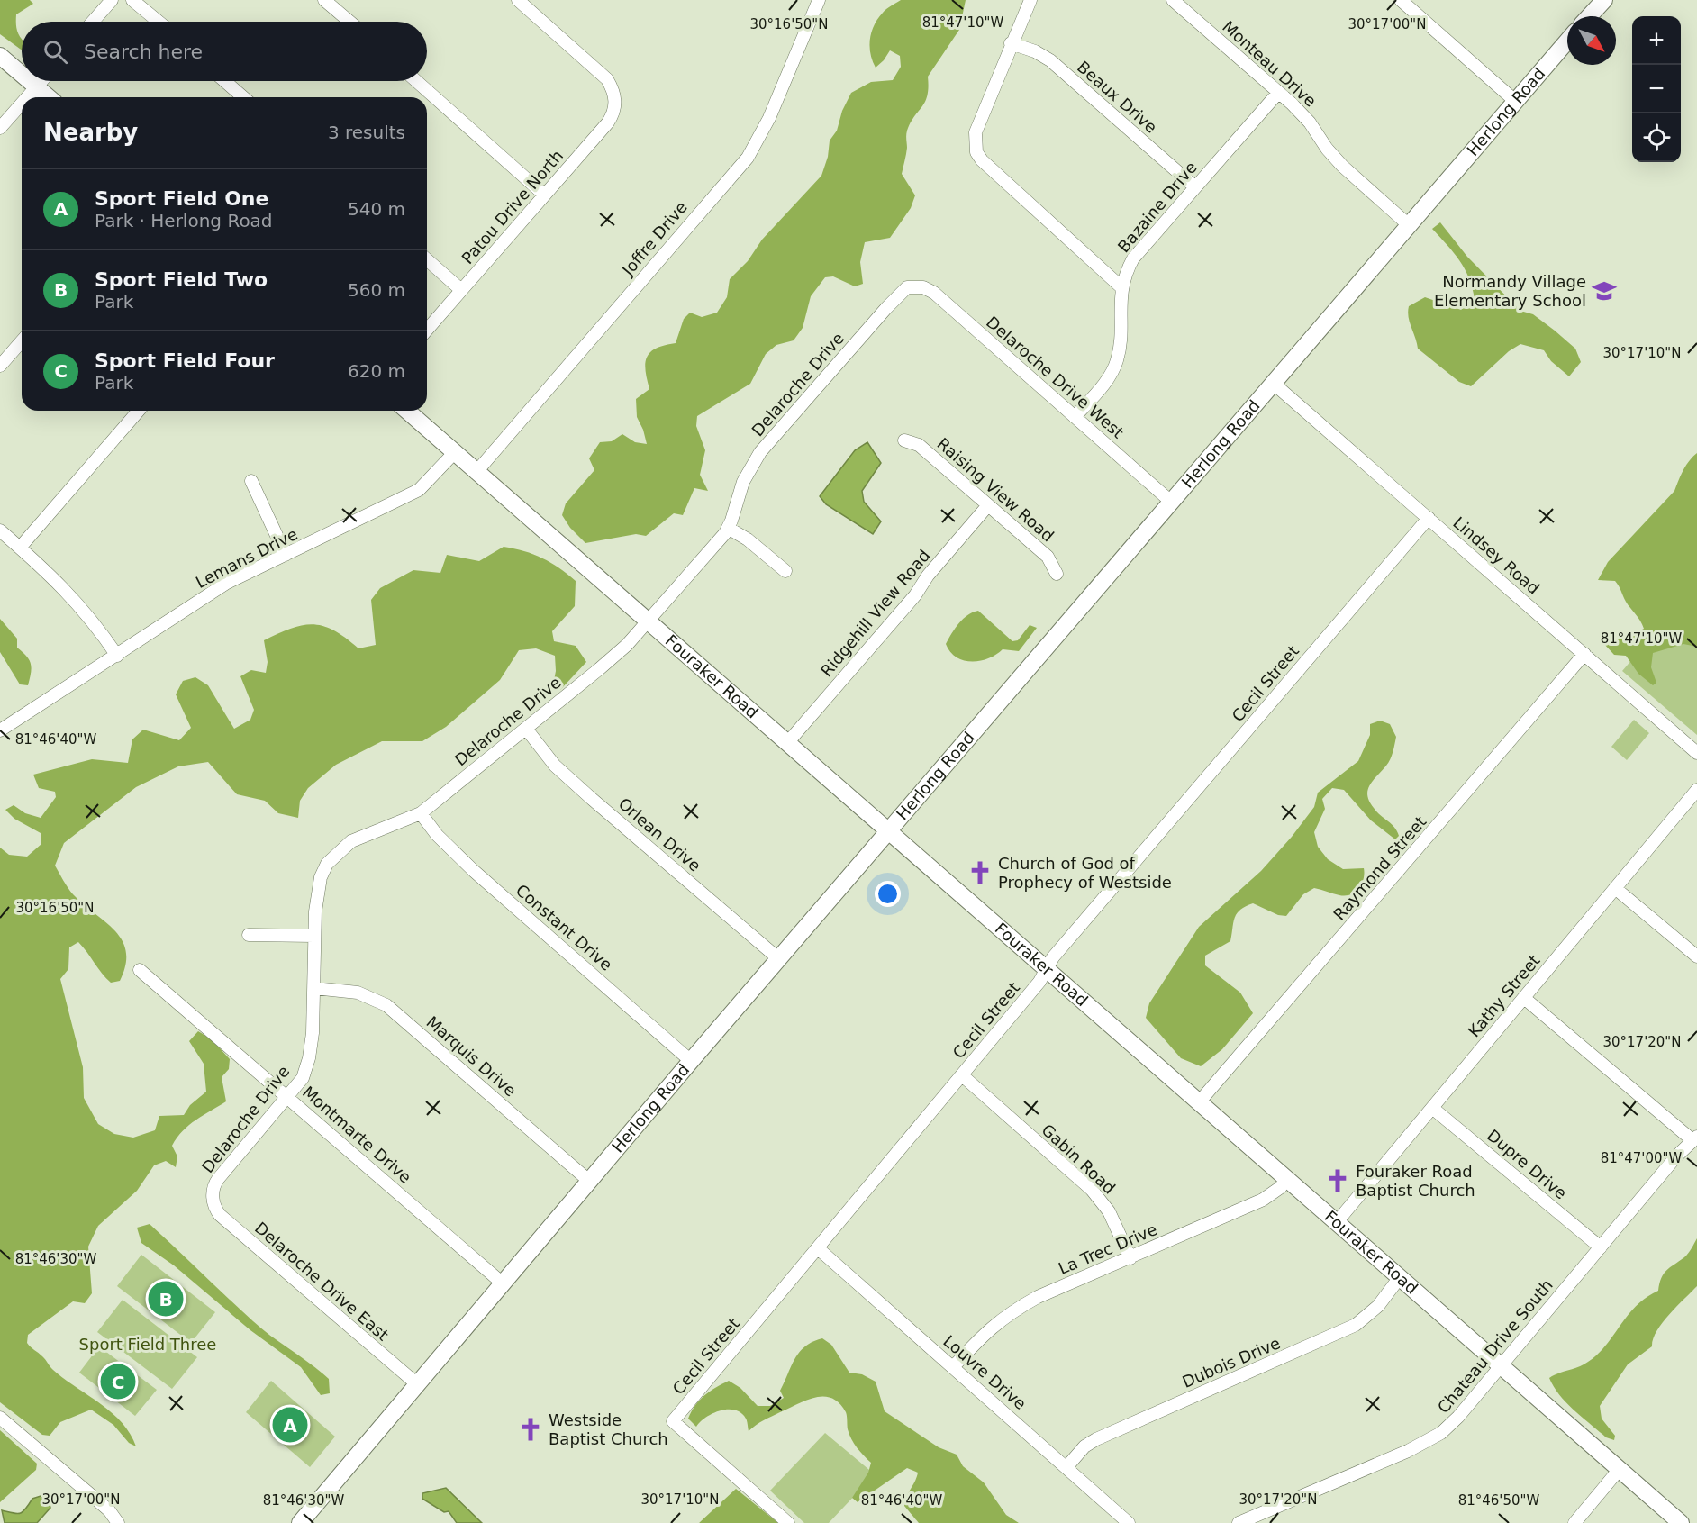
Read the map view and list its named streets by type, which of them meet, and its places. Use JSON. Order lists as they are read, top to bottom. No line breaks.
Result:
{"streets":{"street":["Monteau Drive","Beaux Drive","Herlong Road","Patou Drive North","Bazaine Drive","Joffre Drive","Delaroche Drive West","Delaroche Drive","Raising View Road","Lindsey Road","Lemans Drive","Ridgehill View Road","Fouraker Road","Cecil Street","Orlean Drive","Raymond Street","Constant Drive","Kathy Street","Marquis Drive","Montmarte Drive","Gabin Road","Dupre Drive","La Trec Drive","Delaroche Drive East","Chateau Drive South","Dubois Drive","Louvre Drive"]},"crossings":[["Monteau Drive","Herlong Road"],["Monteau Drive","Bazaine Drive"],["Beaux Drive","Bazaine Drive"],["Herlong Road","Delaroche Drive West"],["Herlong Road","Lindsey Road"],["Herlong Road","Fouraker Road"],["Herlong Road","Orlean Drive"],["Herlong Road","Constant Drive"],["Herlong Road","Marquis Drive"],["Herlong Road","Montmarte Drive"],["Herlong Road","Delaroche Drive East"],["Bazaine Drive","Delaroche Drive West"],["Joffre Drive","Fouraker Road"],["Delaroche Drive West","Delaroche Drive"],["Delaroche Drive","Fouraker Road"],["Delaroche Drive","Orlean Drive"],["Delaroche Drive","Constant Drive"],["Delaroche Drive","Marquis Drive"],["Delaroche Drive","Montmarte Drive"],["Delaroche Drive","Delaroche Drive East"],["Raising View Road","Ridgehill View Road"],["Lindsey Road","Cecil Street"],["Lindsey Road","Raymond Street"],["Lemans Drive","Fouraker Road"],["Ridgehill View Road","Fouraker Road"],["Fouraker Road","Cecil Street"],["Fouraker Road","Raymond Street"],["Fouraker Road","Kathy Street"],["Fouraker Road","La Trec Drive"],["Fouraker Road","Chateau Drive South"],["Fouraker Road","Dubois Drive"],["Cecil Street","Gabin Road"],["Cecil Street","Louvre Drive"],["Kathy Street","Dupre Drive"],["Gabin Road","La Trec Drive"],["Dupre Drive","Chateau Drive South"],["La Trec Drive","Louvre Drive"],["Dubois Drive","Louvre Drive"]],"parks":["Sport Field Three"],"places":{"school or university":["Normandy Village Elementary School"],"church":["Church of God of Prophecy of Westside","Fouraker Road Baptist Church","Westside Baptist Church"]},"north":"bottom right","page":{"map_buttons":["+","−"],"search":"Search here","heading":["Nearby","3 results"],"list":[{"mark":"A","name":"Sport Field One","note":"Park · Herlong Road","value":"540 m"},{"mark":"B","name":"Sport Field Two","note":"Park","value":"560 m"},{"mark":"C","name":"Sport Field Four","note":"Park","value":"620 m"}],"pins":["B","C","A"]},"coordinates":["81°47'10\"W","30°16'50\"N","30°17'00\"N","30°17'10\"N","81°46'40\"W","30°17'20\"N","81°47'00\"W","81°46'30\"W","81°46'50\"W"]}
